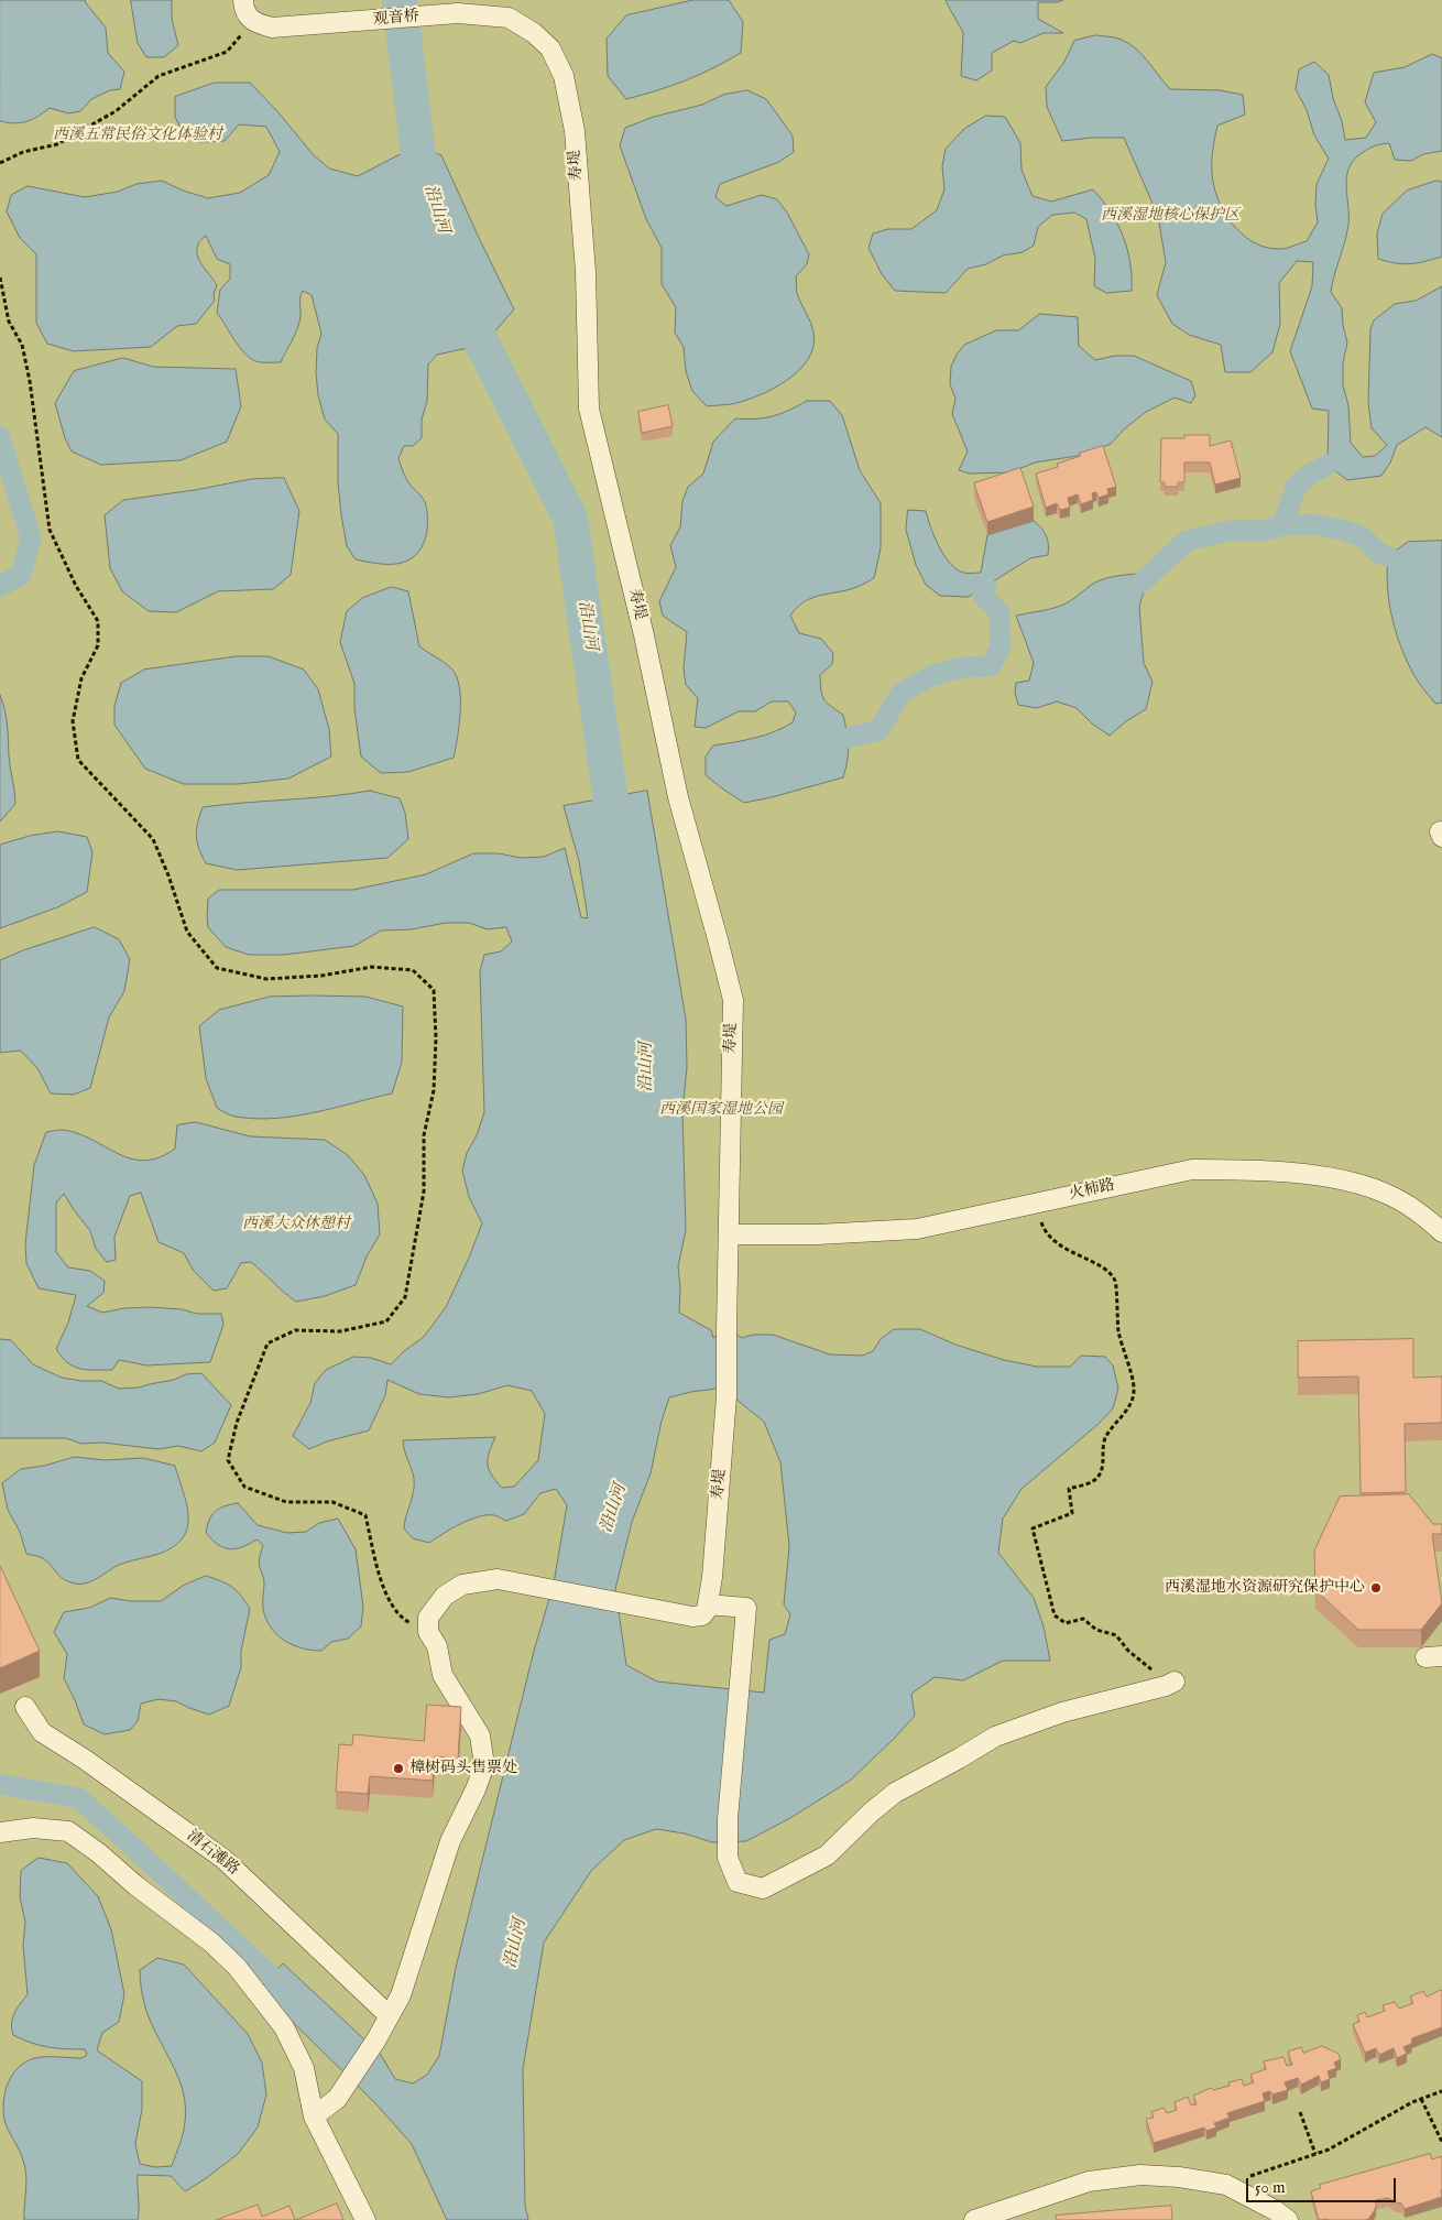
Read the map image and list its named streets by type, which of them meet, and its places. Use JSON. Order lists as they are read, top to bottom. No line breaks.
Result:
{"streets":{"street":["观音桥","寿堤","火柿路","清石滩路"]},"crossings":[["观音桥","寿堤"],["寿堤","火柿路"]],"water":["沿山河"],"parks":["西溪五常民俗文化体验村","西溪湿地核心保护区","西溪国家湿地公园","西溪大众休憩村"],"places":["西溪湿地水资源研究保护中心","樟树码头售票处"],"scale_bar":"50 m"}
